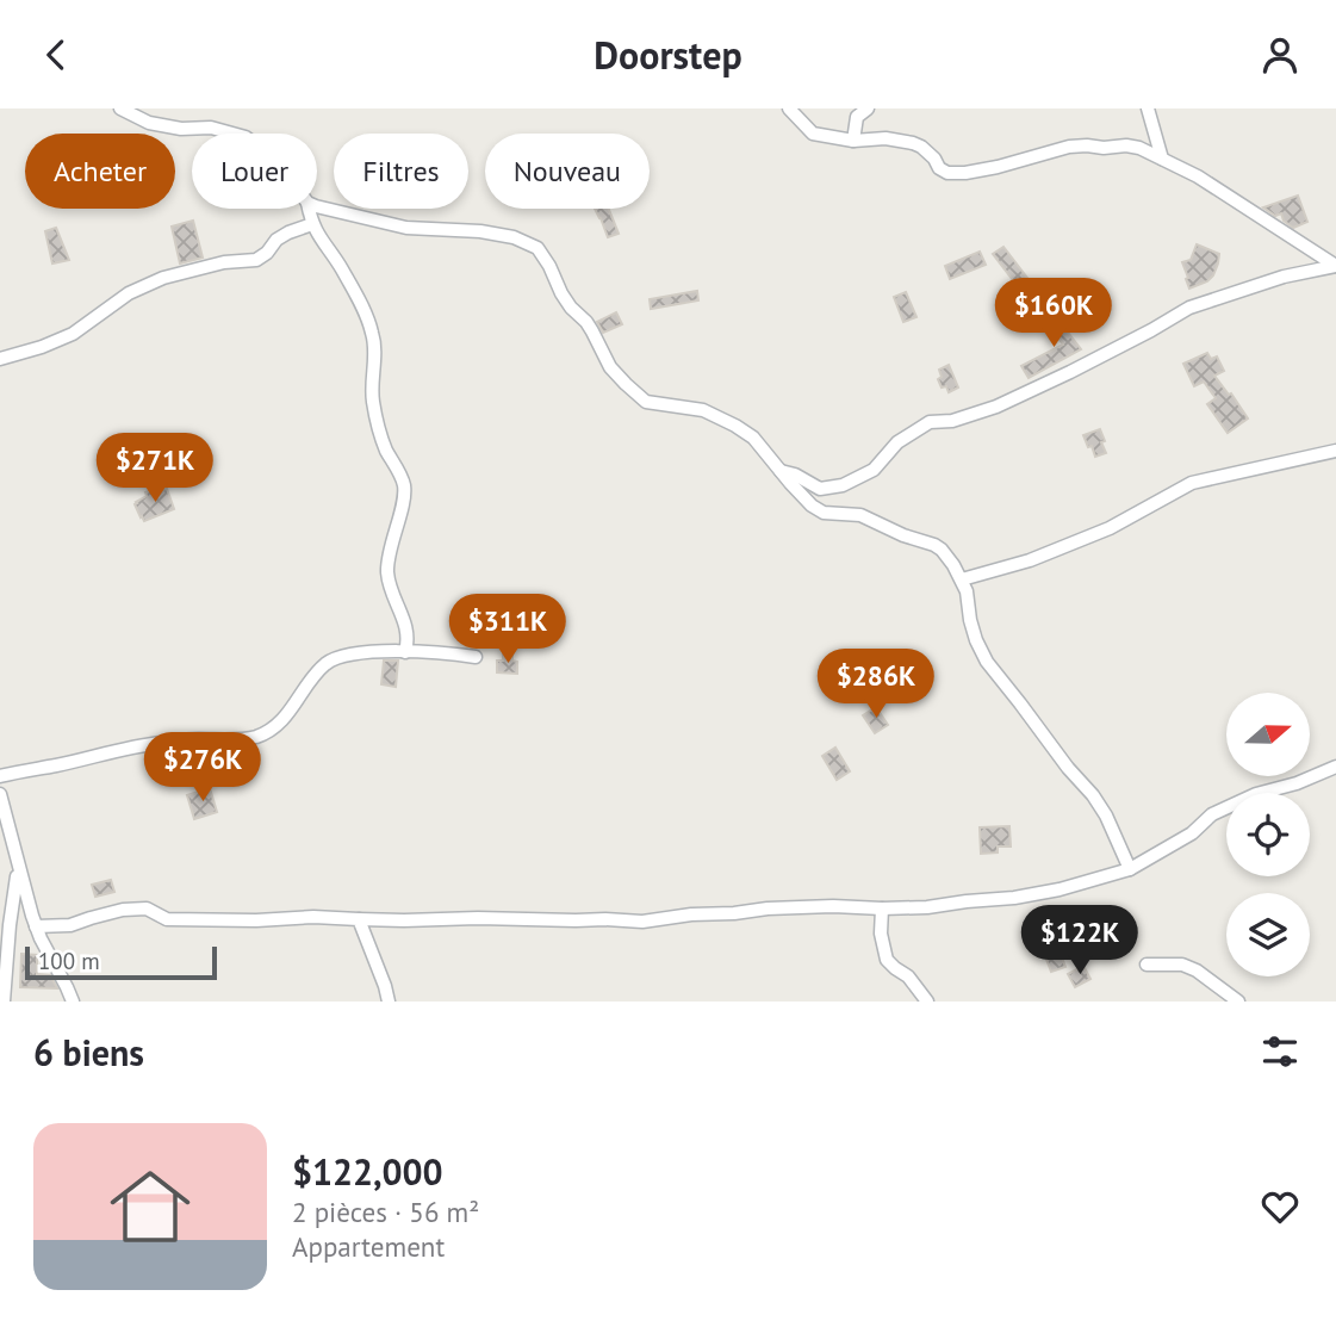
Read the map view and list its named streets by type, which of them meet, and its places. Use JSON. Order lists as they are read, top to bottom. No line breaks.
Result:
{"scale_bar":"100 m","north":"right","page":{"header":"Doorstep","chip":["Acheter","Louer","Filtres","Nouveau"],"price":["$160K","$271K","$311K","$286K","$276K","$122K"],"scale":"100 m","heading":"6 biens","list":[{"name":"$122,000","note":"2 pièces · 56 m² · Appartement"}]}}
